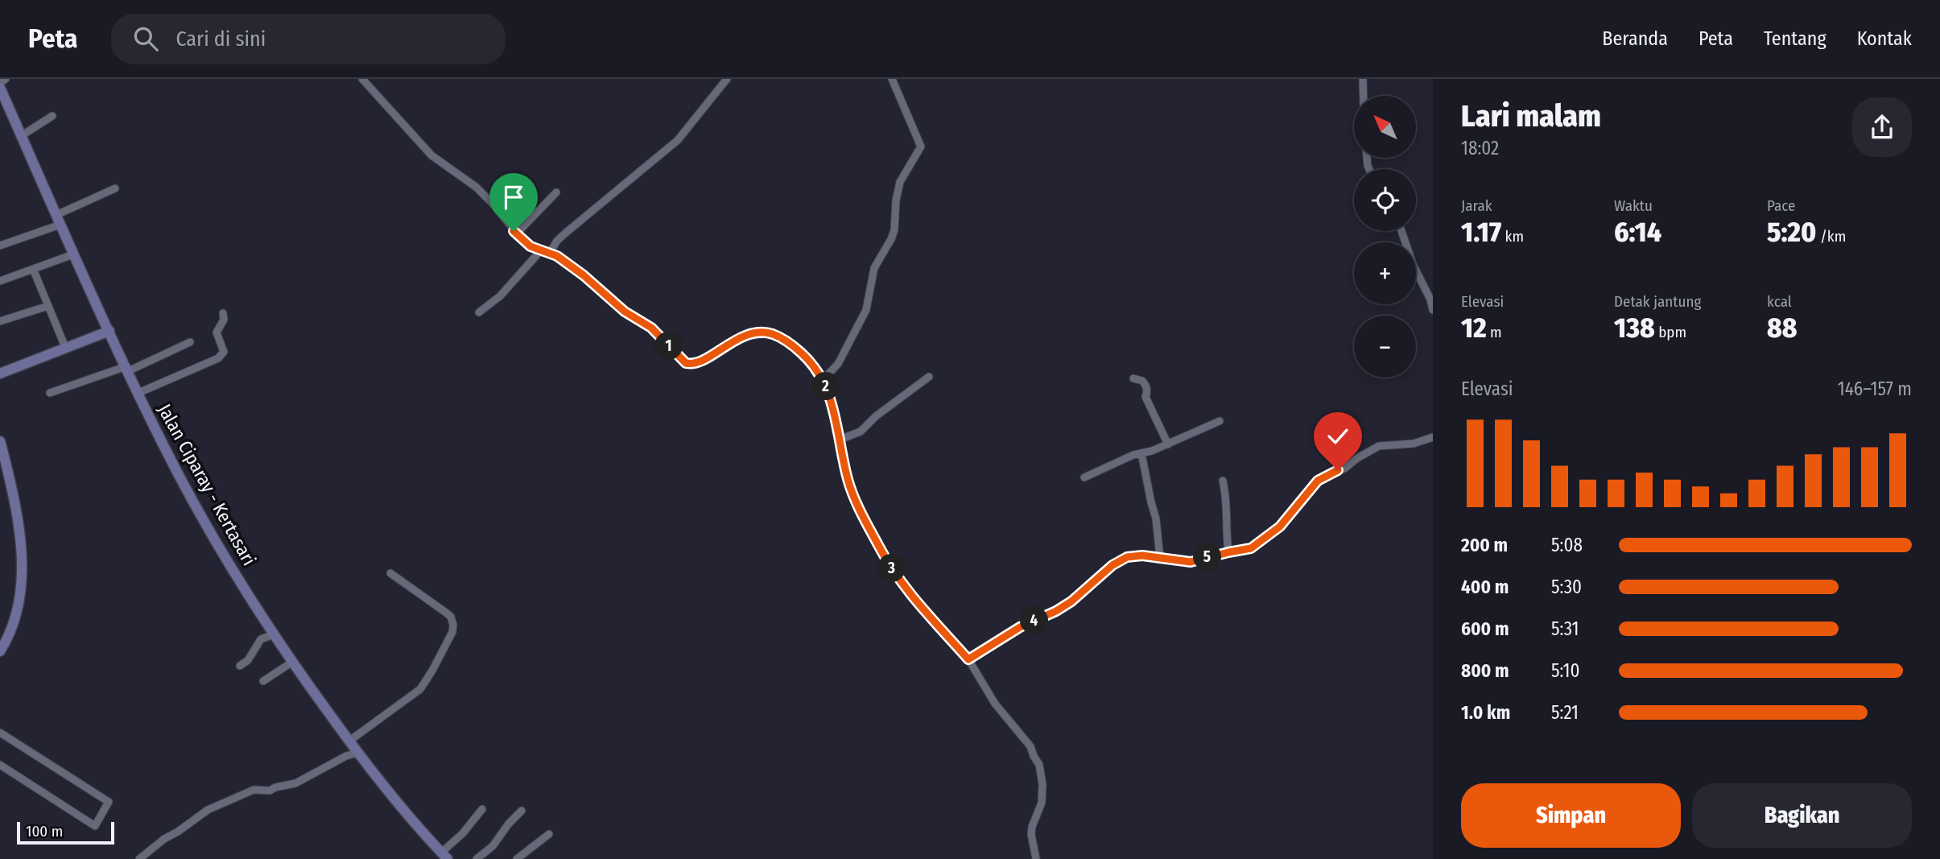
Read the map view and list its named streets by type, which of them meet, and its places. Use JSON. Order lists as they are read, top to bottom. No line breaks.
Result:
{"streets":{"main road":["Jalan Ciparay - Kertasari"]},"scale_bar":"100 m","north":"top left","page":{"header":"Peta","search":"Cari di sini","nav":["Beranda","Peta","Tentang","Kontak"],"heading":["Lari malam","18:02"],"map_buttons":["+","−"],"stats":[["Jarak","1.17 km"],["Waktu","6:14"],["Pace","5:20 /km"],["Elevasi","12 m"],["Detak jantung","138 bpm"],["kcal","88"]],"pins":["1","2","5","3","4"],"chart":["Elevasi","146–157 m"],"list":[{"name":"200 m","note":"5:08"},{"name":"400 m","note":"5:30"},{"name":"600 m","note":"5:31"},{"name":"800 m","note":"5:10"},{"name":"1.0 km","note":"5:21"}],"buttons":["Simpan","Bagikan"],"scale":"100 m"}}
